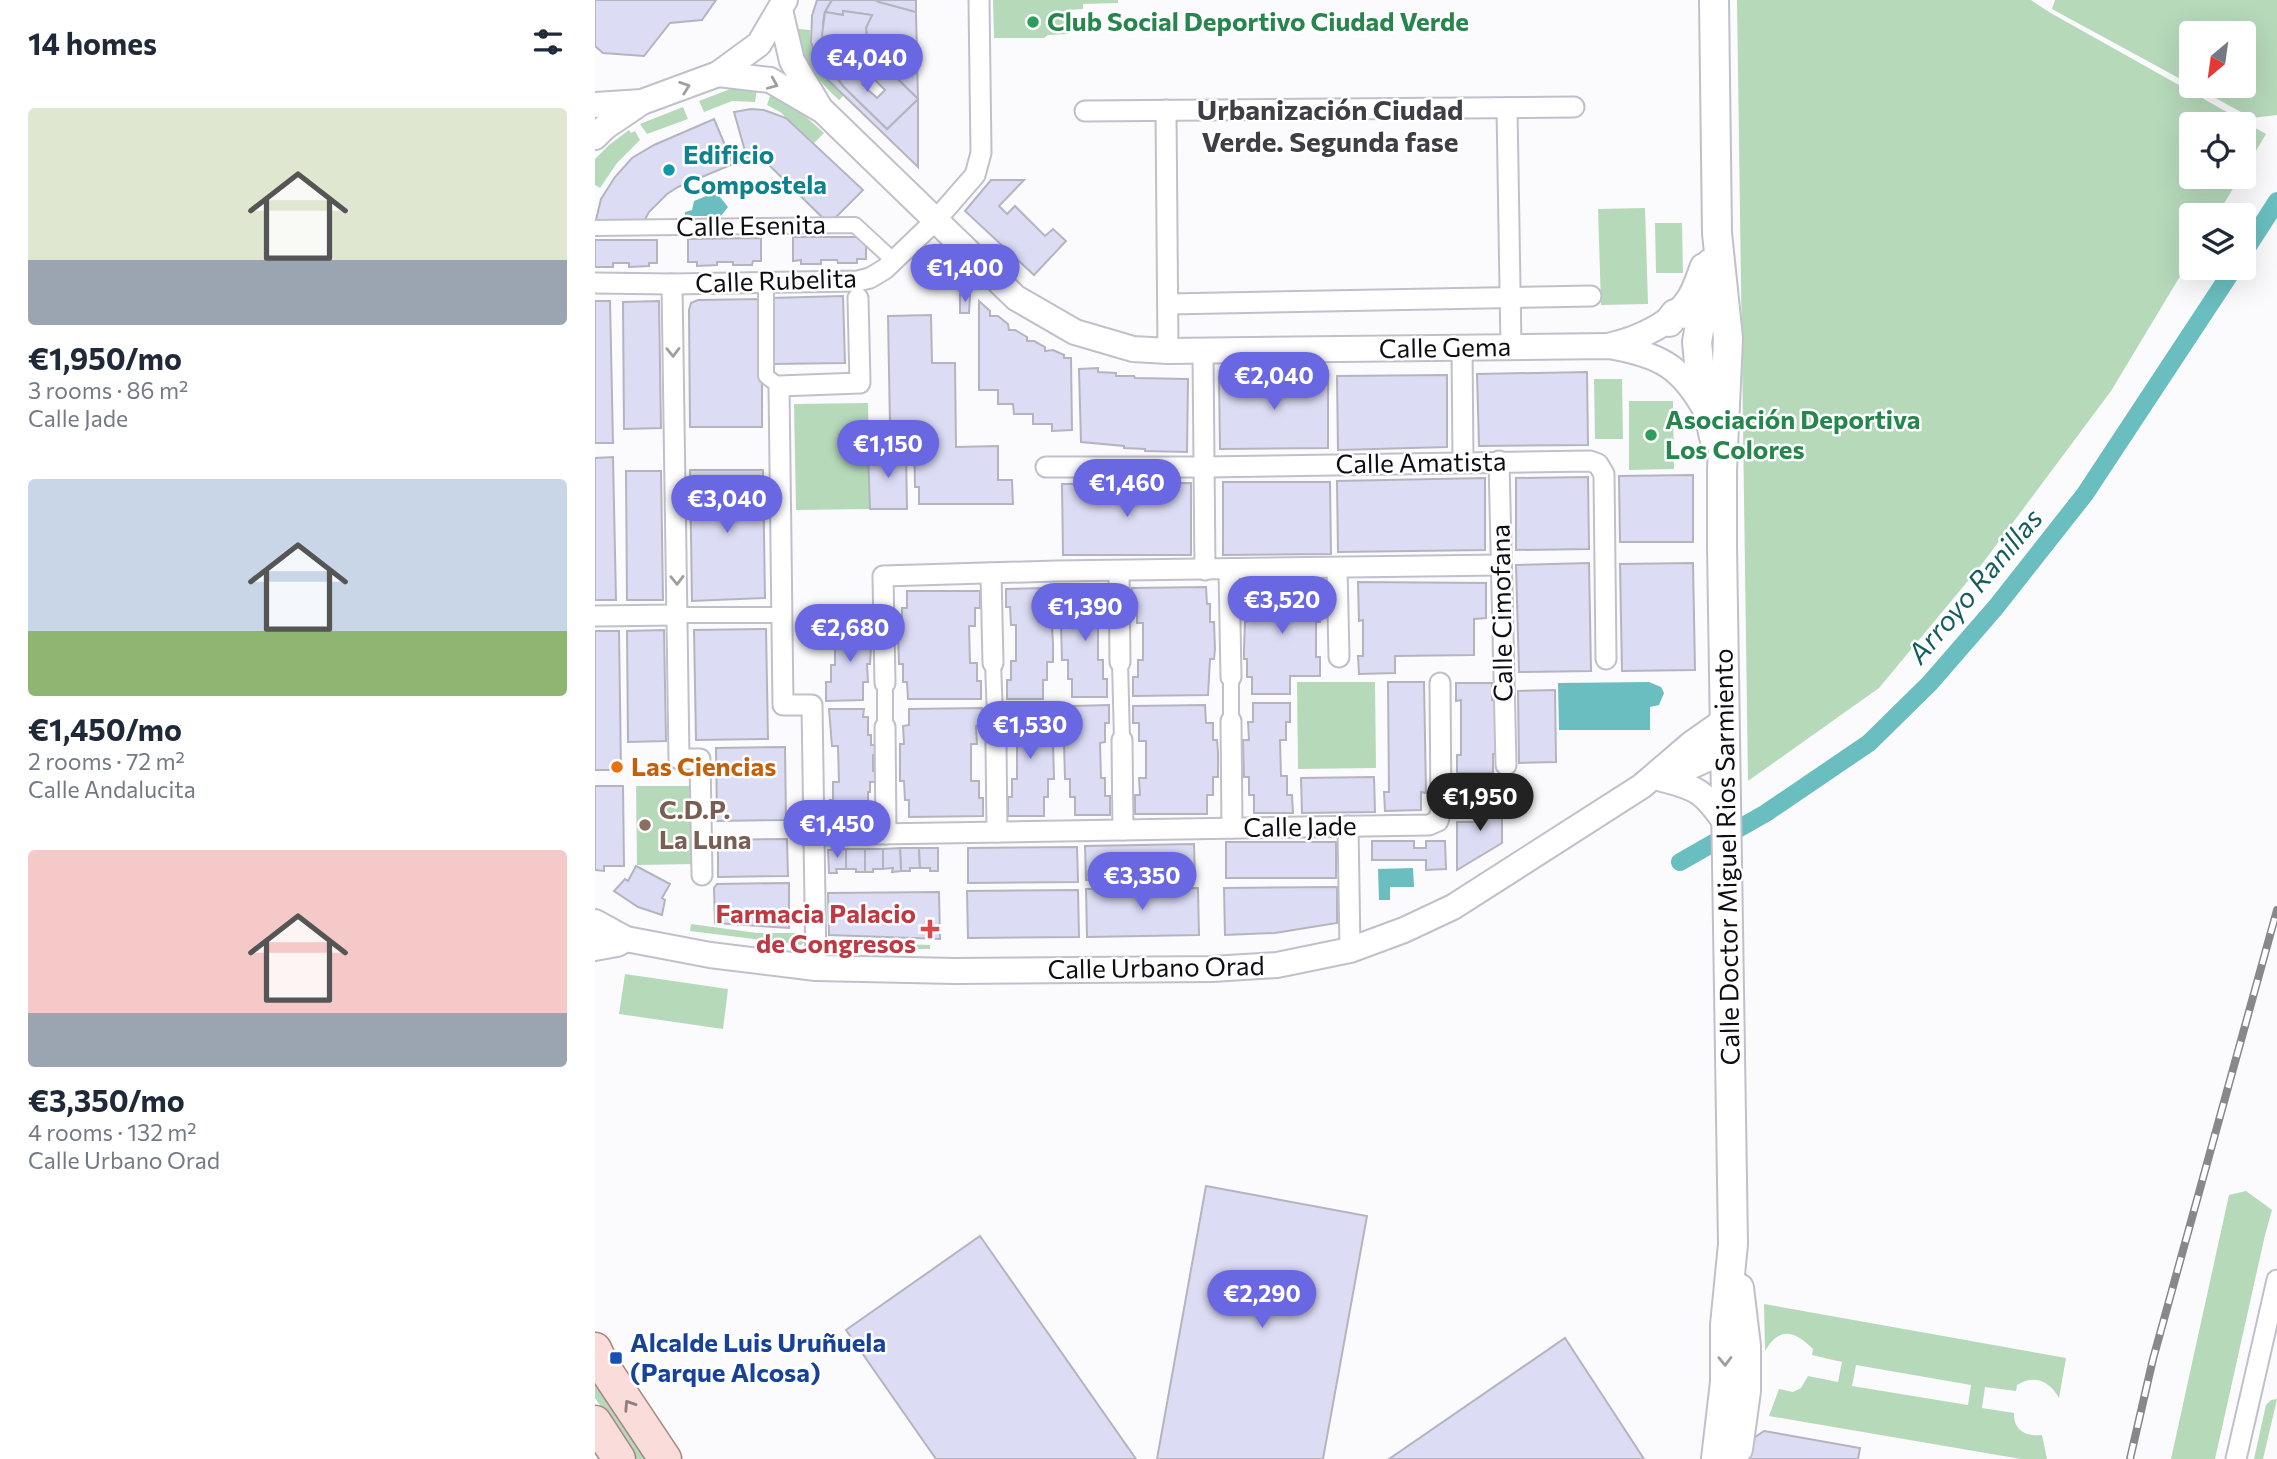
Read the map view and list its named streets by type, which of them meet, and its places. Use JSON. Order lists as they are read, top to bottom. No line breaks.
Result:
{"streets":{"main road":["Calle Doctor Miguel Rios Sarmiento"],"street":["Calle Esenita","Calle Rubelita","Calle Gema","Calle Amatista","Calle Cimofana","Calle Jade","Calle Urbano Orad"]},"crossings":[["Calle Esenita","Calle Rubelita"],["Calle Rubelita","Calle Gema"],["Calle Gema","Calle Doctor Miguel Rios Sarmiento"],["Calle Amatista","Calle Cimofana"],["Calle Doctor Miguel Rios Sarmiento","Calle Urbano Orad"]],"districts":["Urbanización Ciudad Verde. Segunda fase"],"water":["Arroyo Ranillas"],"places":{"other":["Club Social Deportivo Ciudad Verde","Edificio Compostela","Asociación Deportiva Los Colores","Las Ciencias","C.D.P. La Luna"],"health":["Farmacia Palacio de Congresos"],"transit":["Alcalde Luis Uruñuela (Parque Alcosa)"]},"north":"bottom left","page":{"heading":"14 homes","price":["€4,040","€1,400","€2,040","€1,150","€1,460","€3,040","€3,520","€1,390","€2,680","€1,530","€1,950","€1,450","€3,350","€2,290"],"list":[{"name":"€1,950/mo","note":"3 rooms · 86 m² · Calle Jade"},{"name":"€1,450/mo","note":"2 rooms · 72 m² · Calle Andalucita"},{"name":"€3,350/mo","note":"4 rooms · 132 m² · Calle Urbano Orad"}]}}
